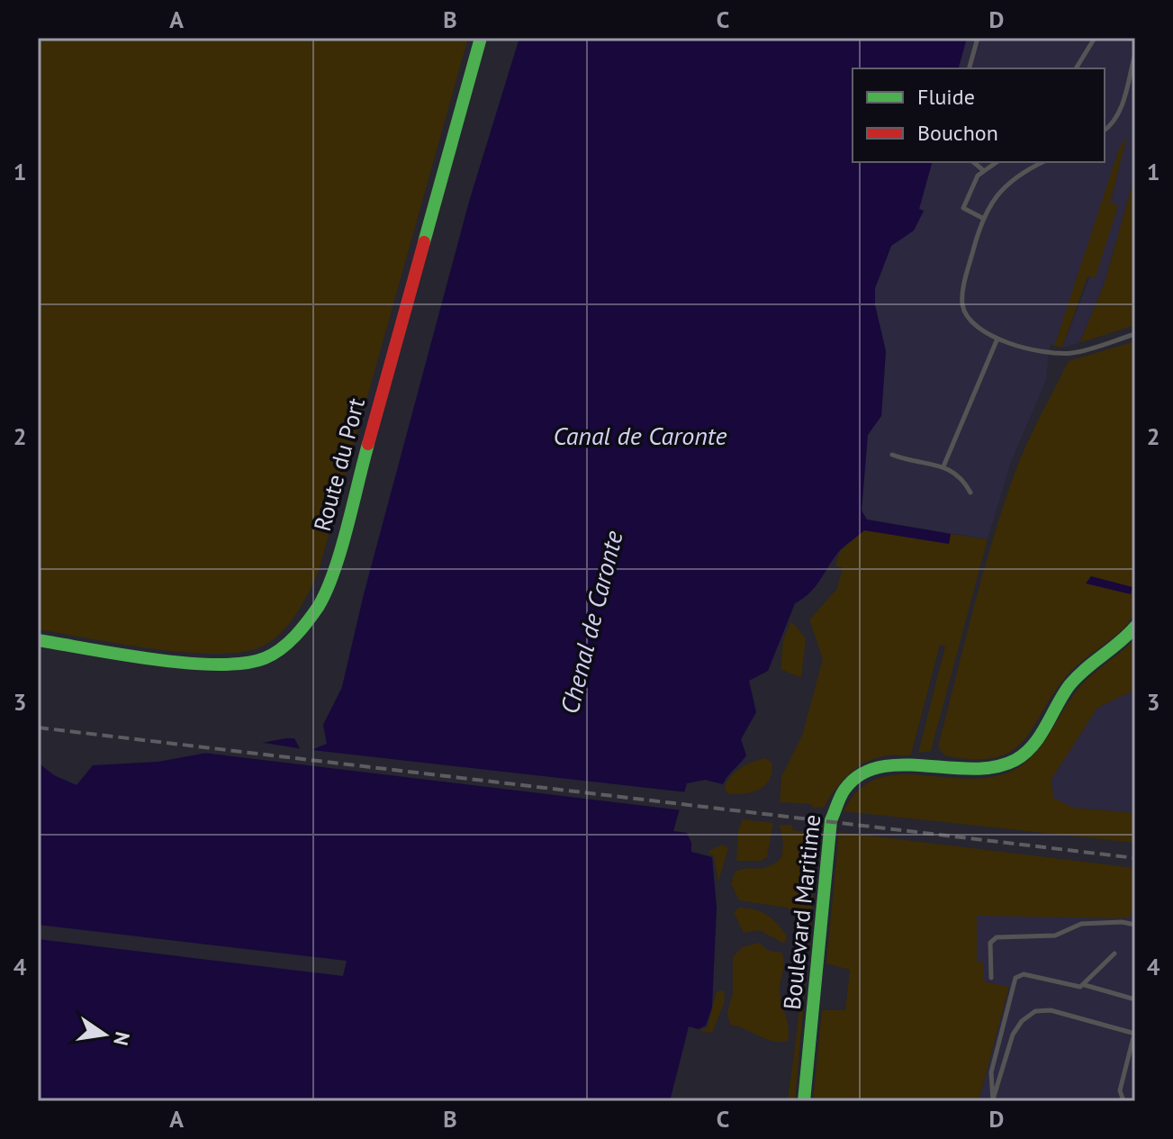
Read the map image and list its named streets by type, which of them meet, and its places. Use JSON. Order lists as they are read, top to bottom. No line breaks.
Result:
{"streets":{"street":["Route du Port","Boulevard Maritime"]},"water":["Canal de Caronte","Chenal de Caronte"],"legend":["Fluide","Bouchon"],"north":"right","grid":{"columns":["A","B","C","D"],"rows":["1","2","3","4"]}}
